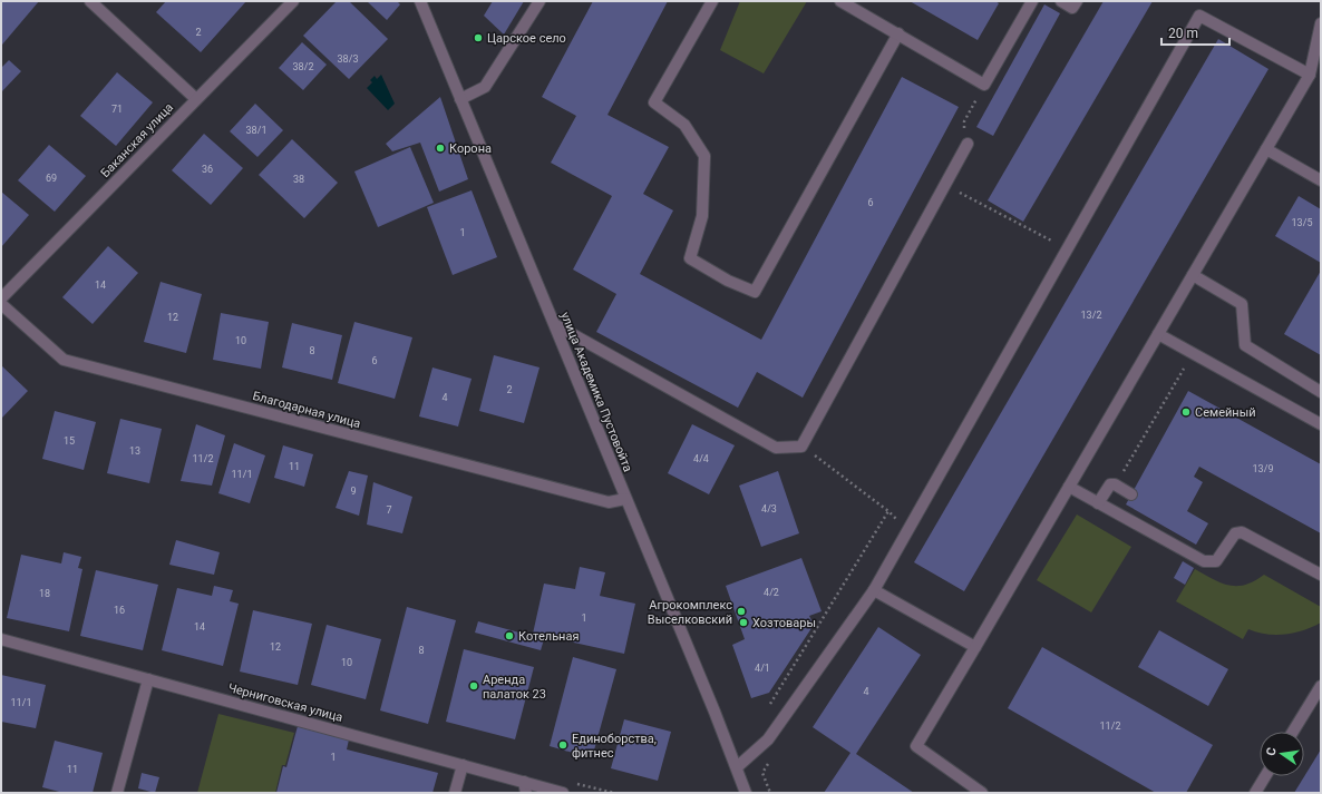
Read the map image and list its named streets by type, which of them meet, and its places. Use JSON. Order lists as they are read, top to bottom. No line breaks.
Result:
{"streets":{"street":["Баканская улица","улица Академика Пустовойта","Благодарная улица","Черниговская улица"]},"crossings":[["улица Академика Пустовойта","Благодарная улица"]],"places":["Царское село","Корона","Семейный","Агрокомплекс Выселковский","Хозтовары","Котельная","Аренда палаток 23","Единоборства, фитнес"],"house_numbers":["2","38/3","38/2","71","38/1","36","69","38","6","13/5","1","14","13/2","12","10","8","6","2","4","15","13","11/2","4/4","11","13/9","11/1","9","4/3","7","4/2","18","16","1","14","12","8","10","4/1","4","11/1","11/2","1","11"],"scale_bar":"20 m","north":"left"}
